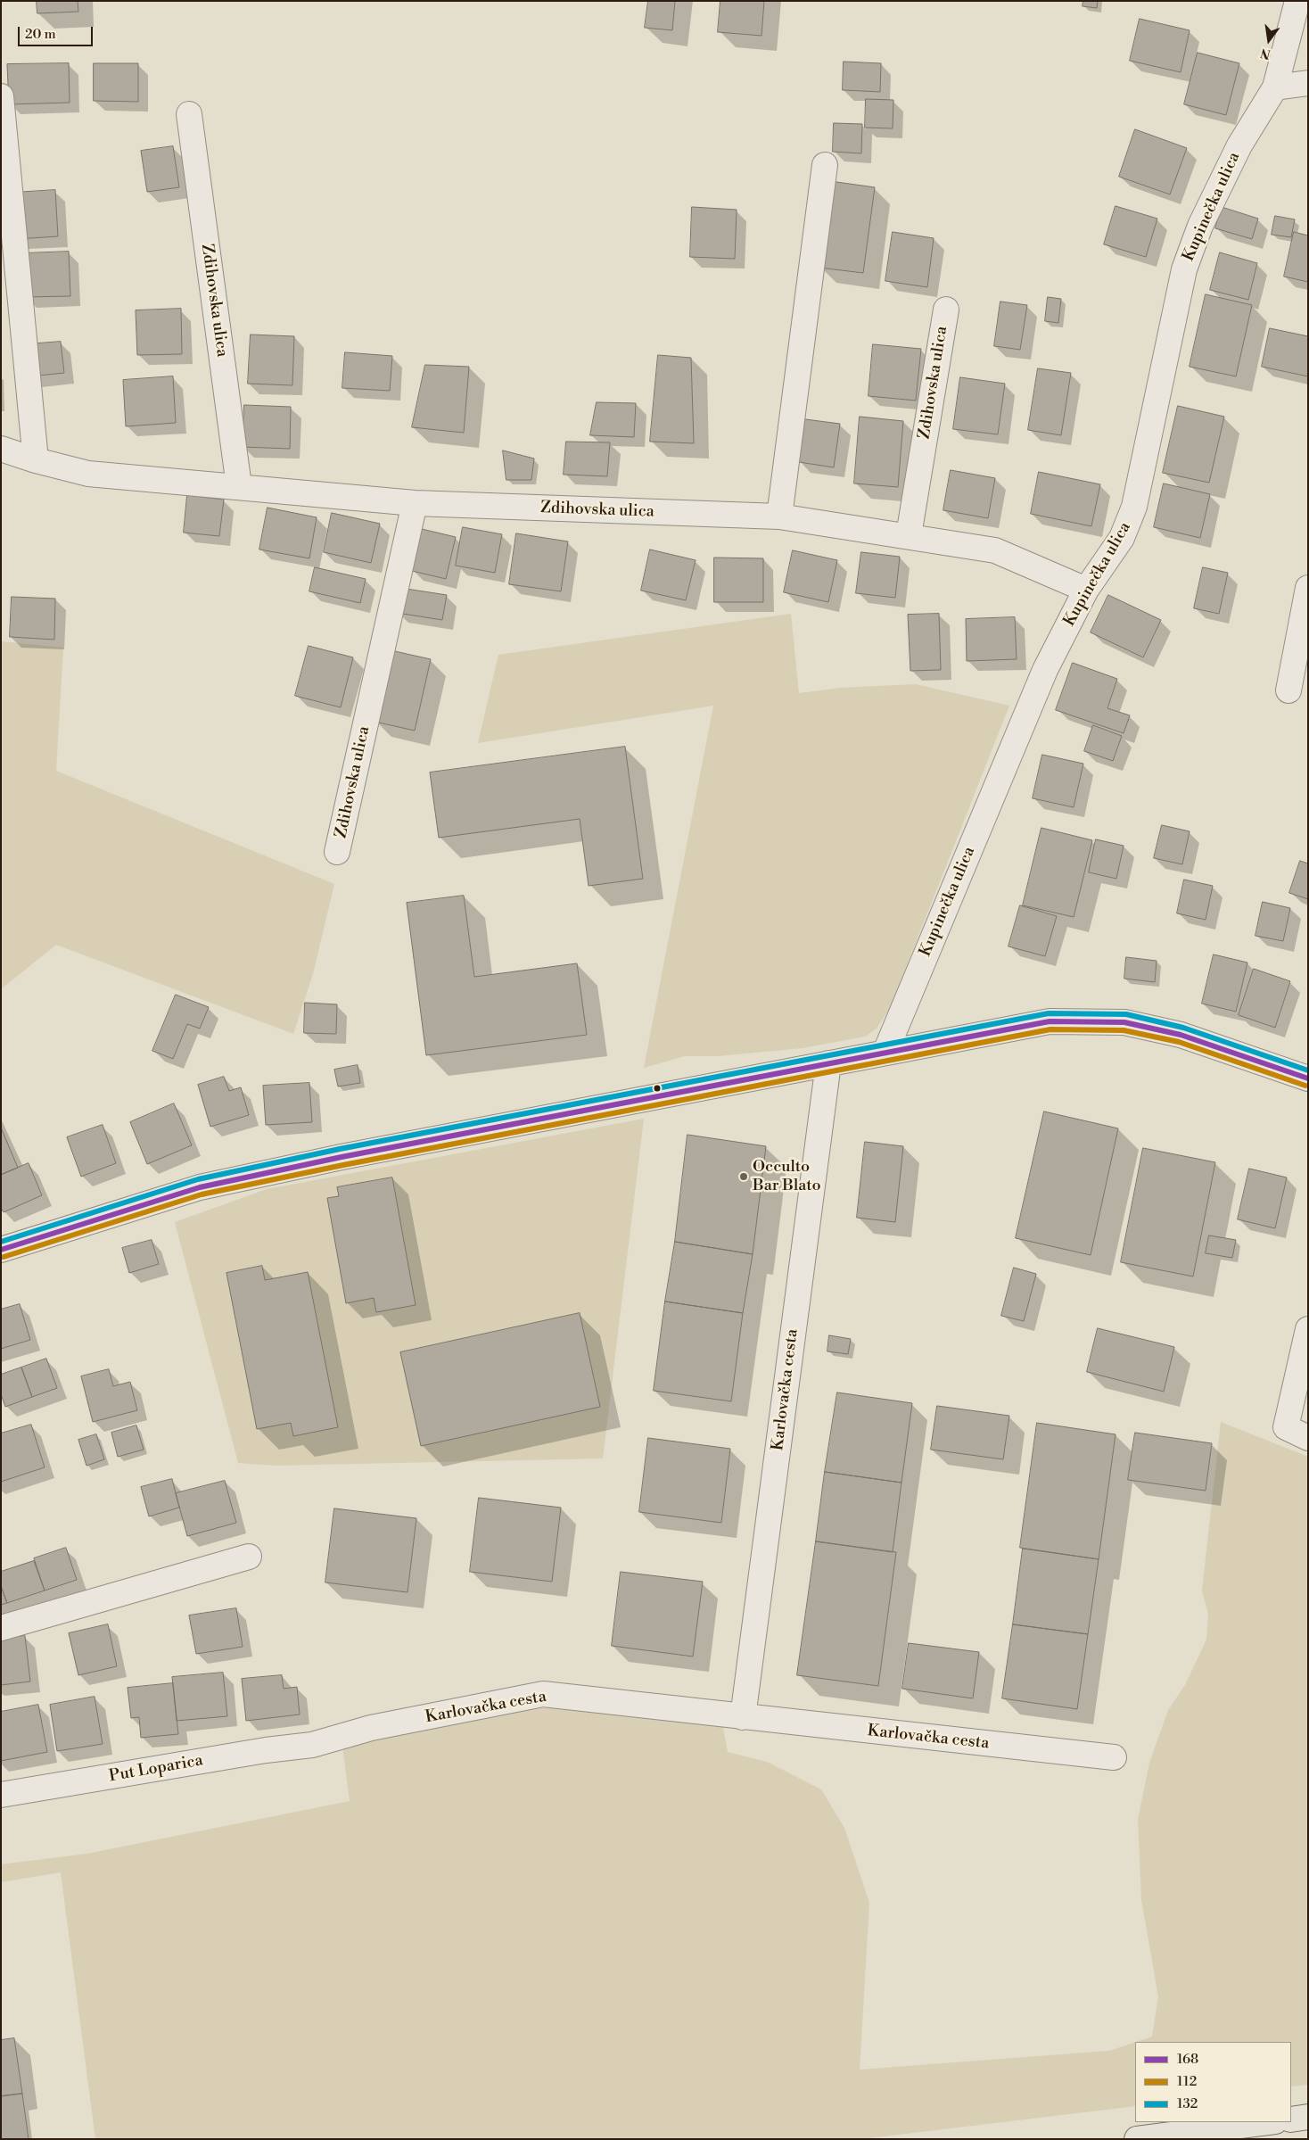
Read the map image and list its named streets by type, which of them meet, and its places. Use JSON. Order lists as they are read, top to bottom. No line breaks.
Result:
{"streets":{"street":["Kupinečka ulica","Zdihovska ulica","Karlovačka cesta","Put Loparica"]},"crossings":[["Kupinečka ulica","Zdihovska ulica"],["Karlovačka cesta","Put Loparica"]],"places":["Occulto Bar Blato"],"lines":["transit line 132","transit line 168","transit line 112"],"legend":["168","112","132"],"scale_bar":"20 m","north":"bottom"}
